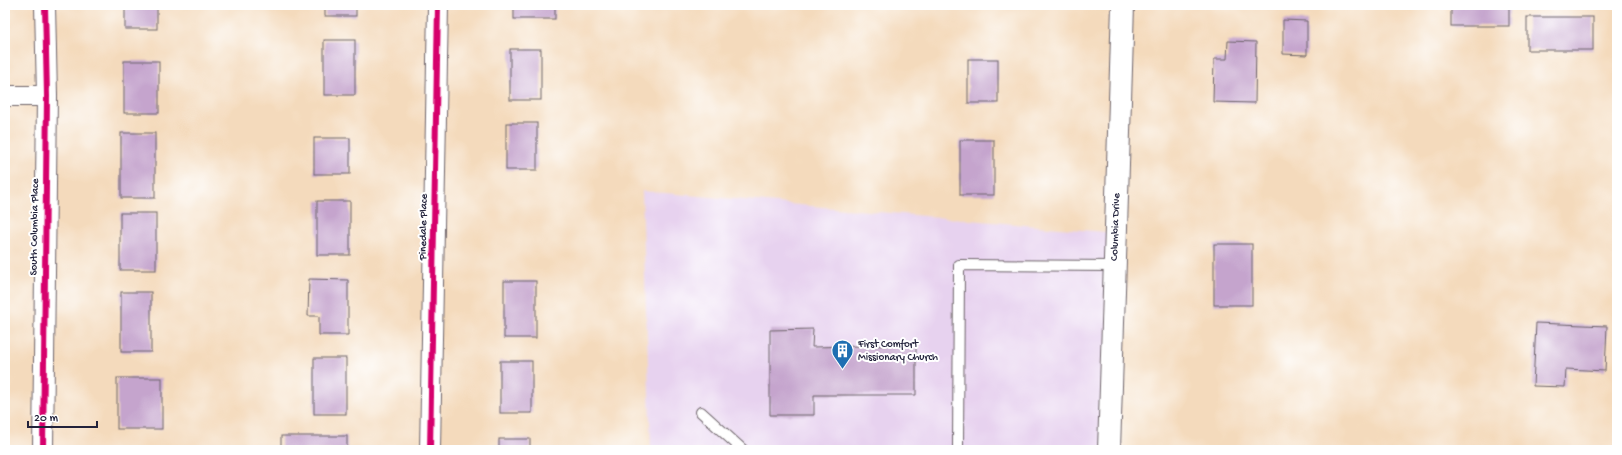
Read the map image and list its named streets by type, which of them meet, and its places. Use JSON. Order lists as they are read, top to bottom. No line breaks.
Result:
{"streets":{"main road":["Columbia Drive"],"street":["South Columbia Place","Pinedale Place"]},"places":{"building":["First Comfort Missionary Church"]},"scale_bar":"20 m"}
